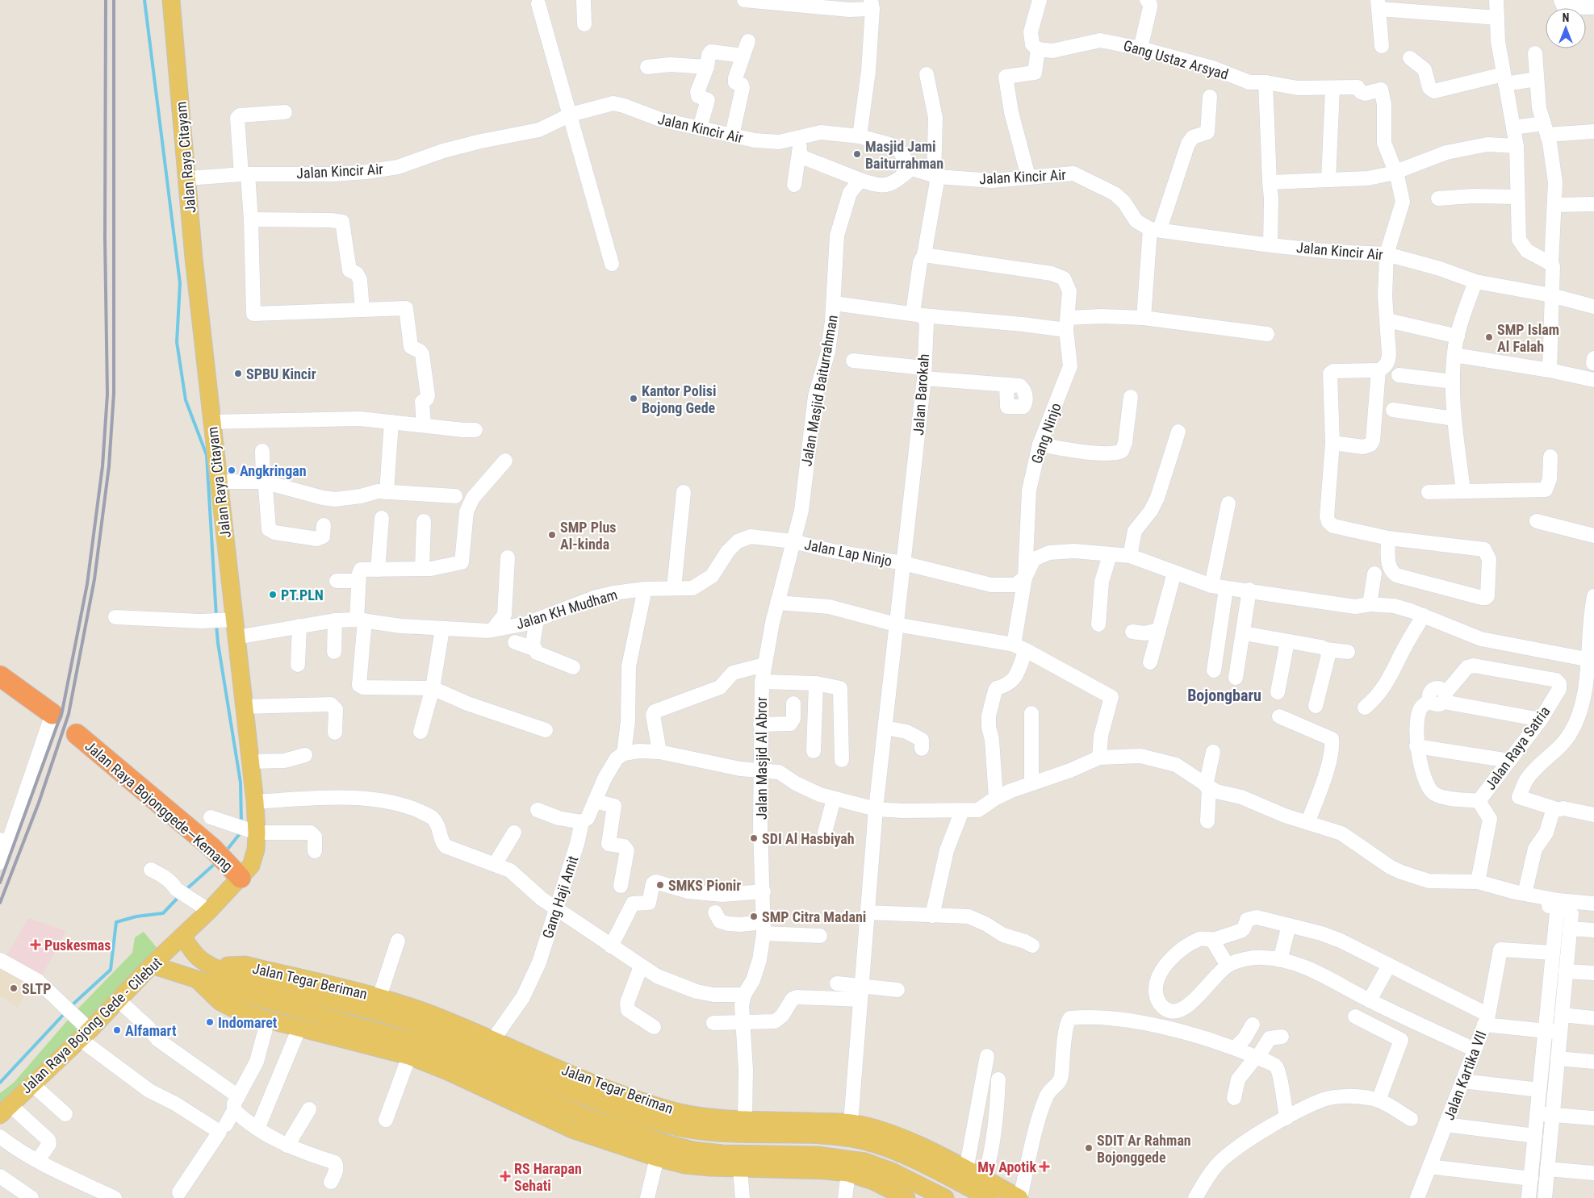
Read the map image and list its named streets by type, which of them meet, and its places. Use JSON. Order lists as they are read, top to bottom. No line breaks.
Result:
{"streets":{"highway":["Jalan Raya Bojonggede—Kemang"],"main road":["Jalan Raya Citayam","Jalan Tegar Beriman","Jalan Raya Bojong Gede - Cilebut"],"street":["Gang Ustaz Arsyad","Jalan Kincir Air","Jalan Masjid Baiturrahman","Jalan Barokah","Gang Ninjo","Jalan Lap Ninjo","Jalan KH Mudham","Jalan Raya Satria","Jalan Masjid Al Abror","Gang Haji Amit","Jalan Kartika VII"]},"crossings":[["Jalan Kincir Air","Jalan Raya Citayam"],["Jalan Kincir Air","Jalan Barokah"],["Jalan Raya Citayam","Jalan KH Mudham"],["Jalan Raya Citayam","Jalan Raya Bojonggede—Kemang"],["Jalan Raya Citayam","Jalan Tegar Beriman"],["Jalan Raya Citayam","Jalan Raya Bojong Gede - Cilebut"],["Jalan Masjid Baiturrahman","Jalan Lap Ninjo"],["Jalan Masjid Baiturrahman","Jalan KH Mudham"],["Jalan Masjid Baiturrahman","Jalan Masjid Al Abror"],["Jalan Barokah","Gang Ninjo"],["Jalan Barokah","Jalan Lap Ninjo"],["Jalan Barokah","Jalan Tegar Beriman"],["Gang Ninjo","Jalan Lap Ninjo"],["Jalan Lap Ninjo","Jalan KH Mudham"],["Jalan Lap Ninjo","Jalan Masjid Al Abror"],["Jalan KH Mudham","Jalan Masjid Al Abror"],["Jalan Masjid Al Abror","Jalan Tegar Beriman"],["Gang Haji Amit","Jalan Tegar Beriman"],["Jalan Tegar Beriman","Jalan Raya Bojong Gede - Cilebut"]],"districts":["Bojongbaru"],"places":{"other":["Masjid Jami Baiturrahman","SMP Islam Al Falah","SPBU Kincir","Kantor Polisi Bojong Gede","Angkringan","SMP Plus Al-kinda","PT.PLN","SDI Al Hasbiyah","SMKS Pionir","SMP Citra Madani","SLTP","Indomaret","Alfamart","SDIT Ar Rahman Bojonggede"],"health":["Puskesmas","My Apotik","RS Harapan Sehati"]},"north":"top"}
